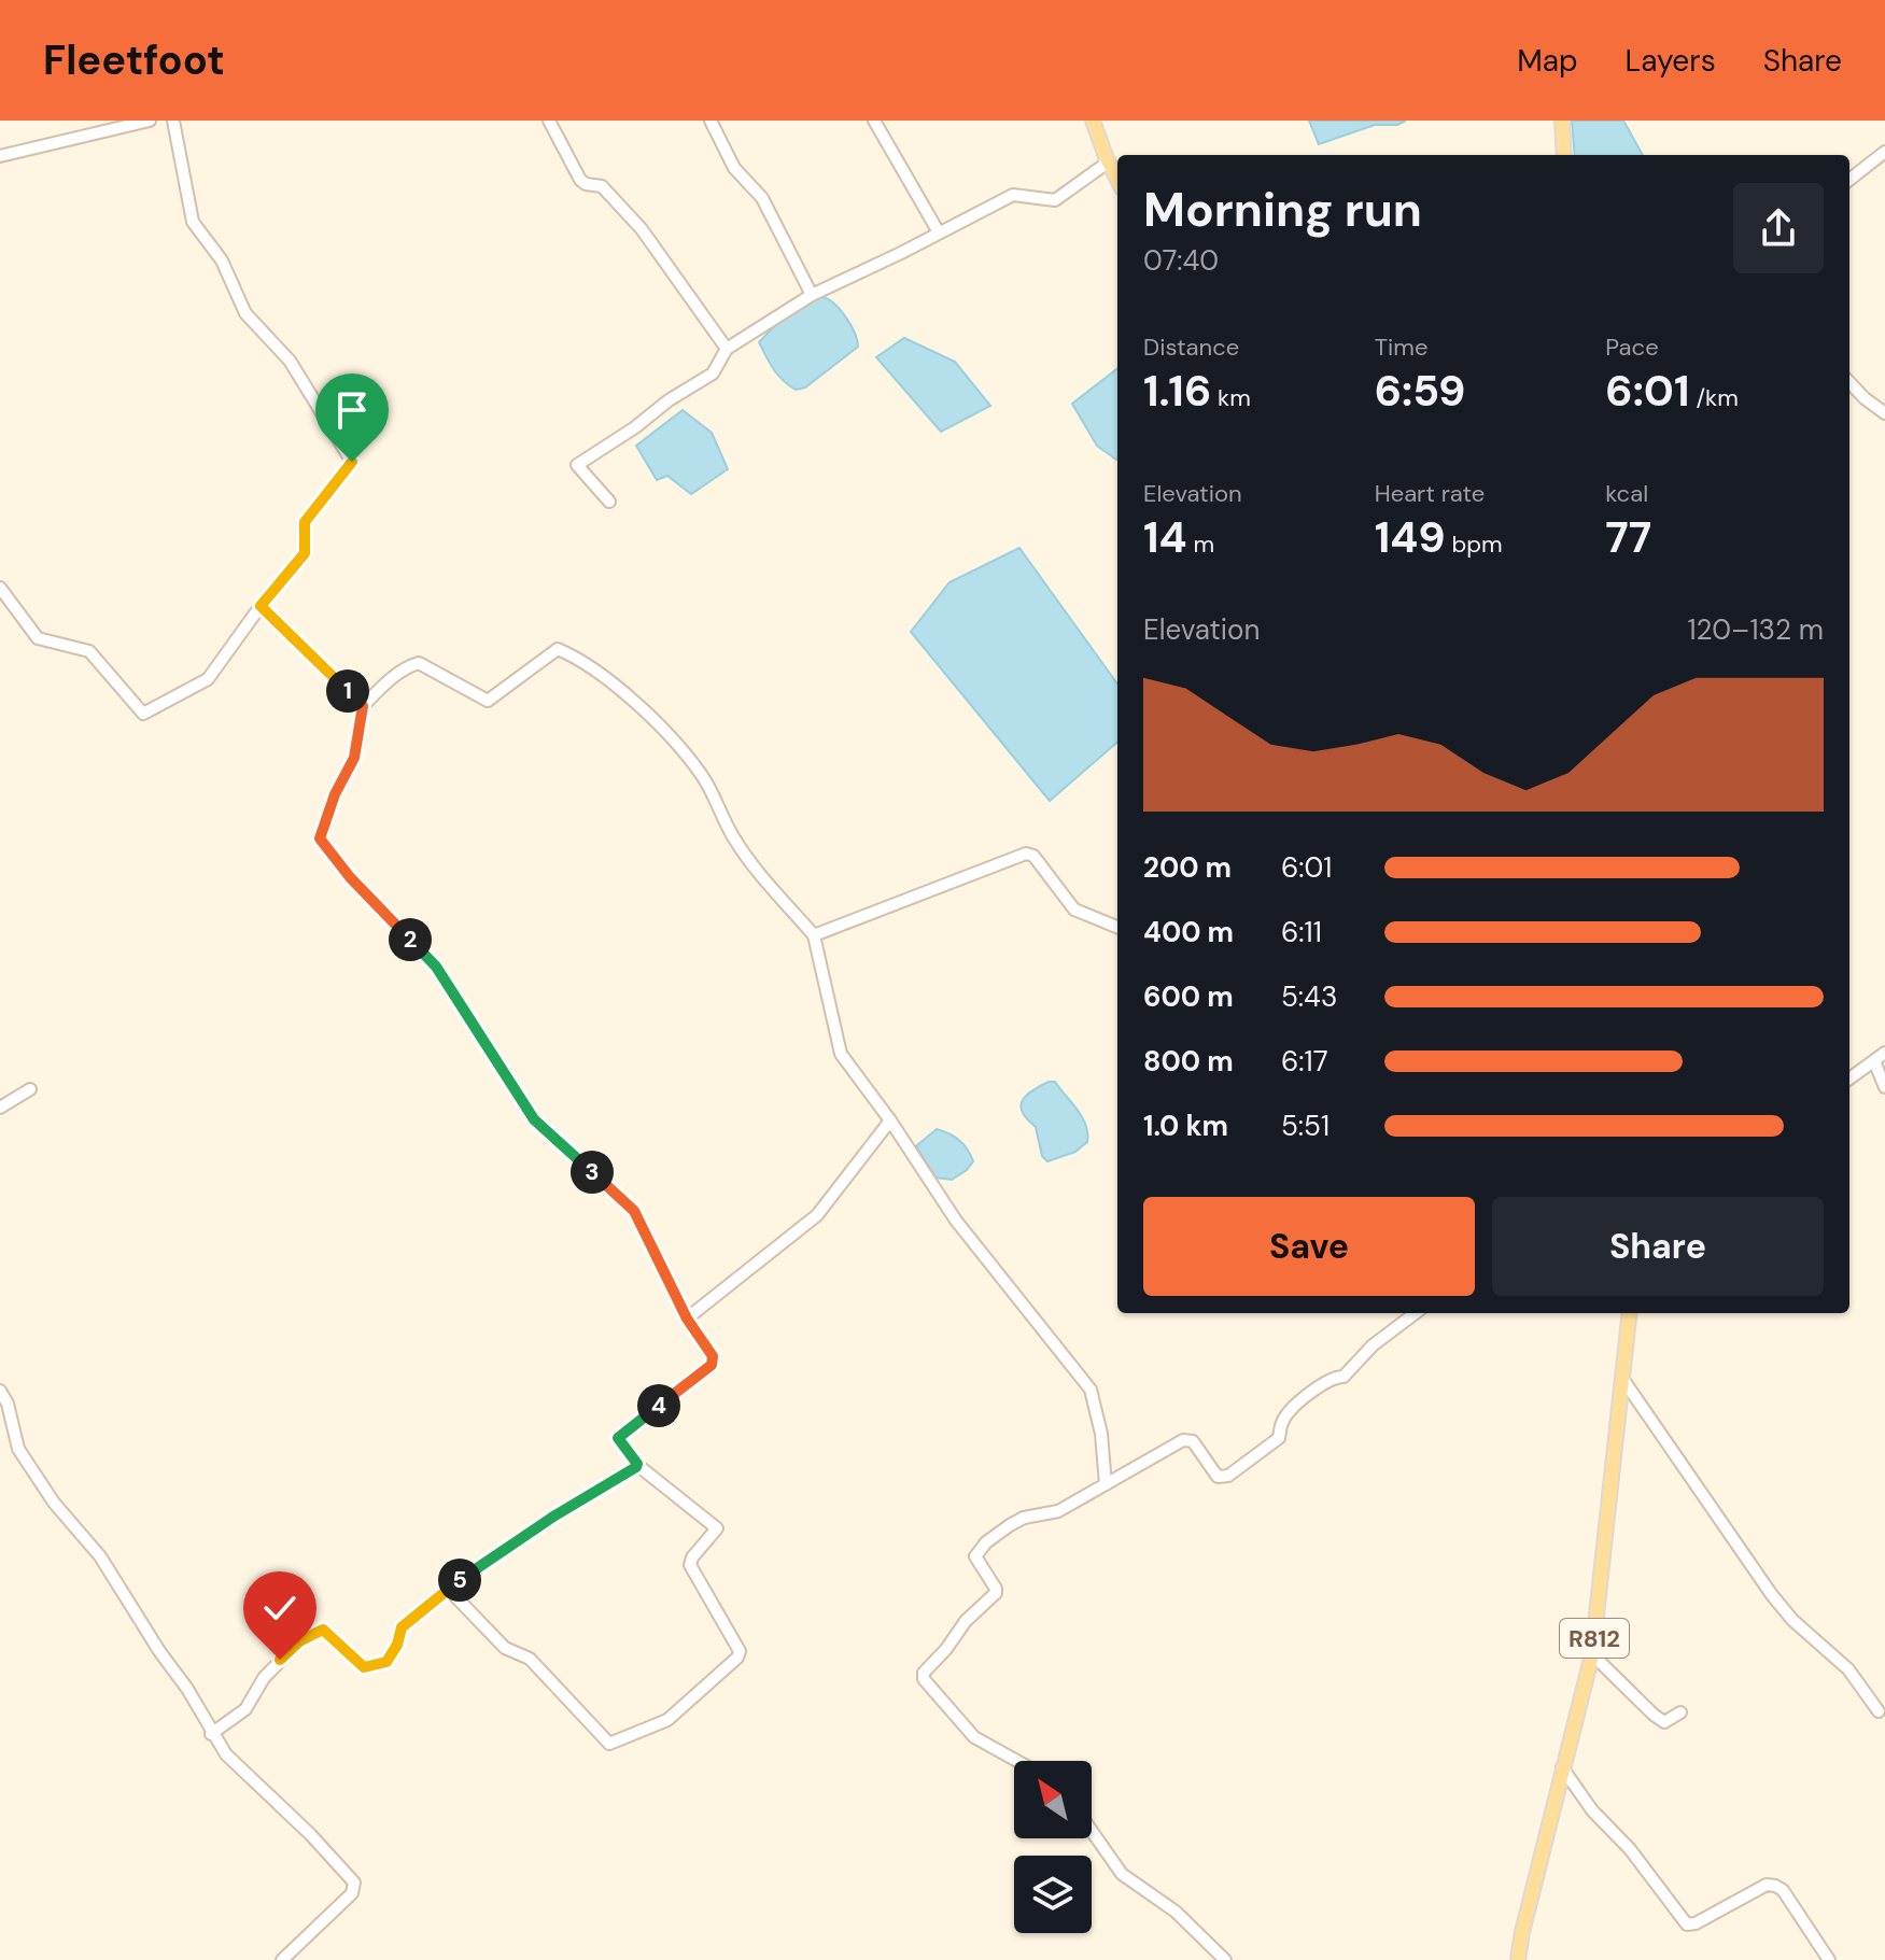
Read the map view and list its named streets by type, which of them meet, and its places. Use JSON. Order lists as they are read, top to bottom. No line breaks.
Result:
{"streets":{"main road":["R812"]},"north":"top left","page":{"header":"Fleetfoot","nav":["Map","Layers","Share"],"heading":["Morning run","07:40"],"stats":[["Distance","1.16 km"],["Time","6:59"],["Pace","6:01 /km"],["Elevation","14 m"],["Heart rate","149 bpm"],["kcal","77"]],"chart":["Elevation","120–132 m"],"pins":["1","2","3","4","5"],"list":[{"name":"200 m","note":"6:01"},{"name":"400 m","note":"6:11"},{"name":"600 m","note":"5:43"},{"name":"800 m","note":"6:17"},{"name":"1.0 km","note":"5:51"}],"buttons":["Save","Share"]}}
